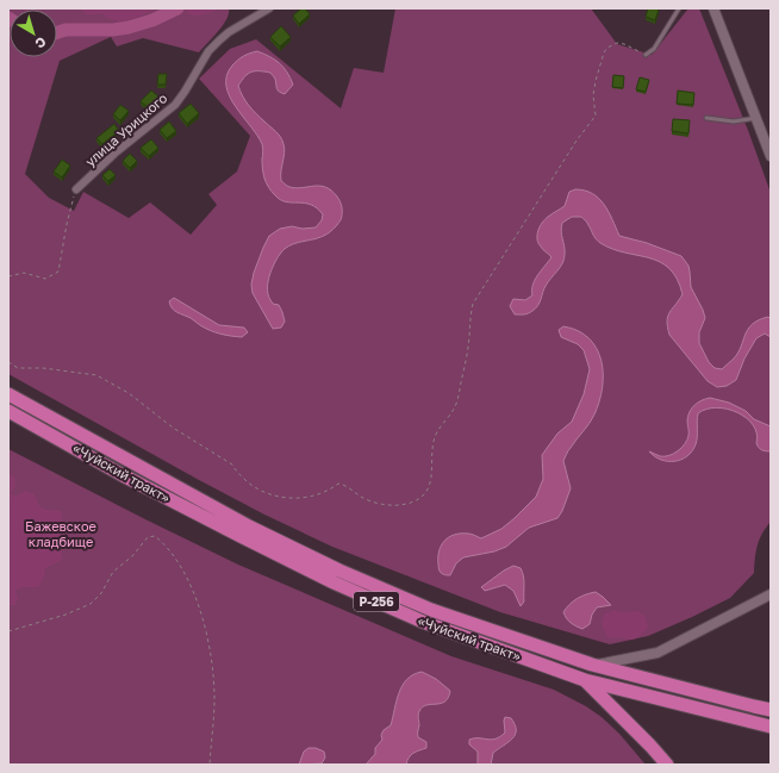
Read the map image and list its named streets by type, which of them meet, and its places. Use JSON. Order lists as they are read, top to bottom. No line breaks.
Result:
{"streets":{"highway":["«Чуйский тракт»","Р-256"],"street":["улица Урицкого"]},"parks":["Бажевское кладбище"],"north":"bottom right"}
